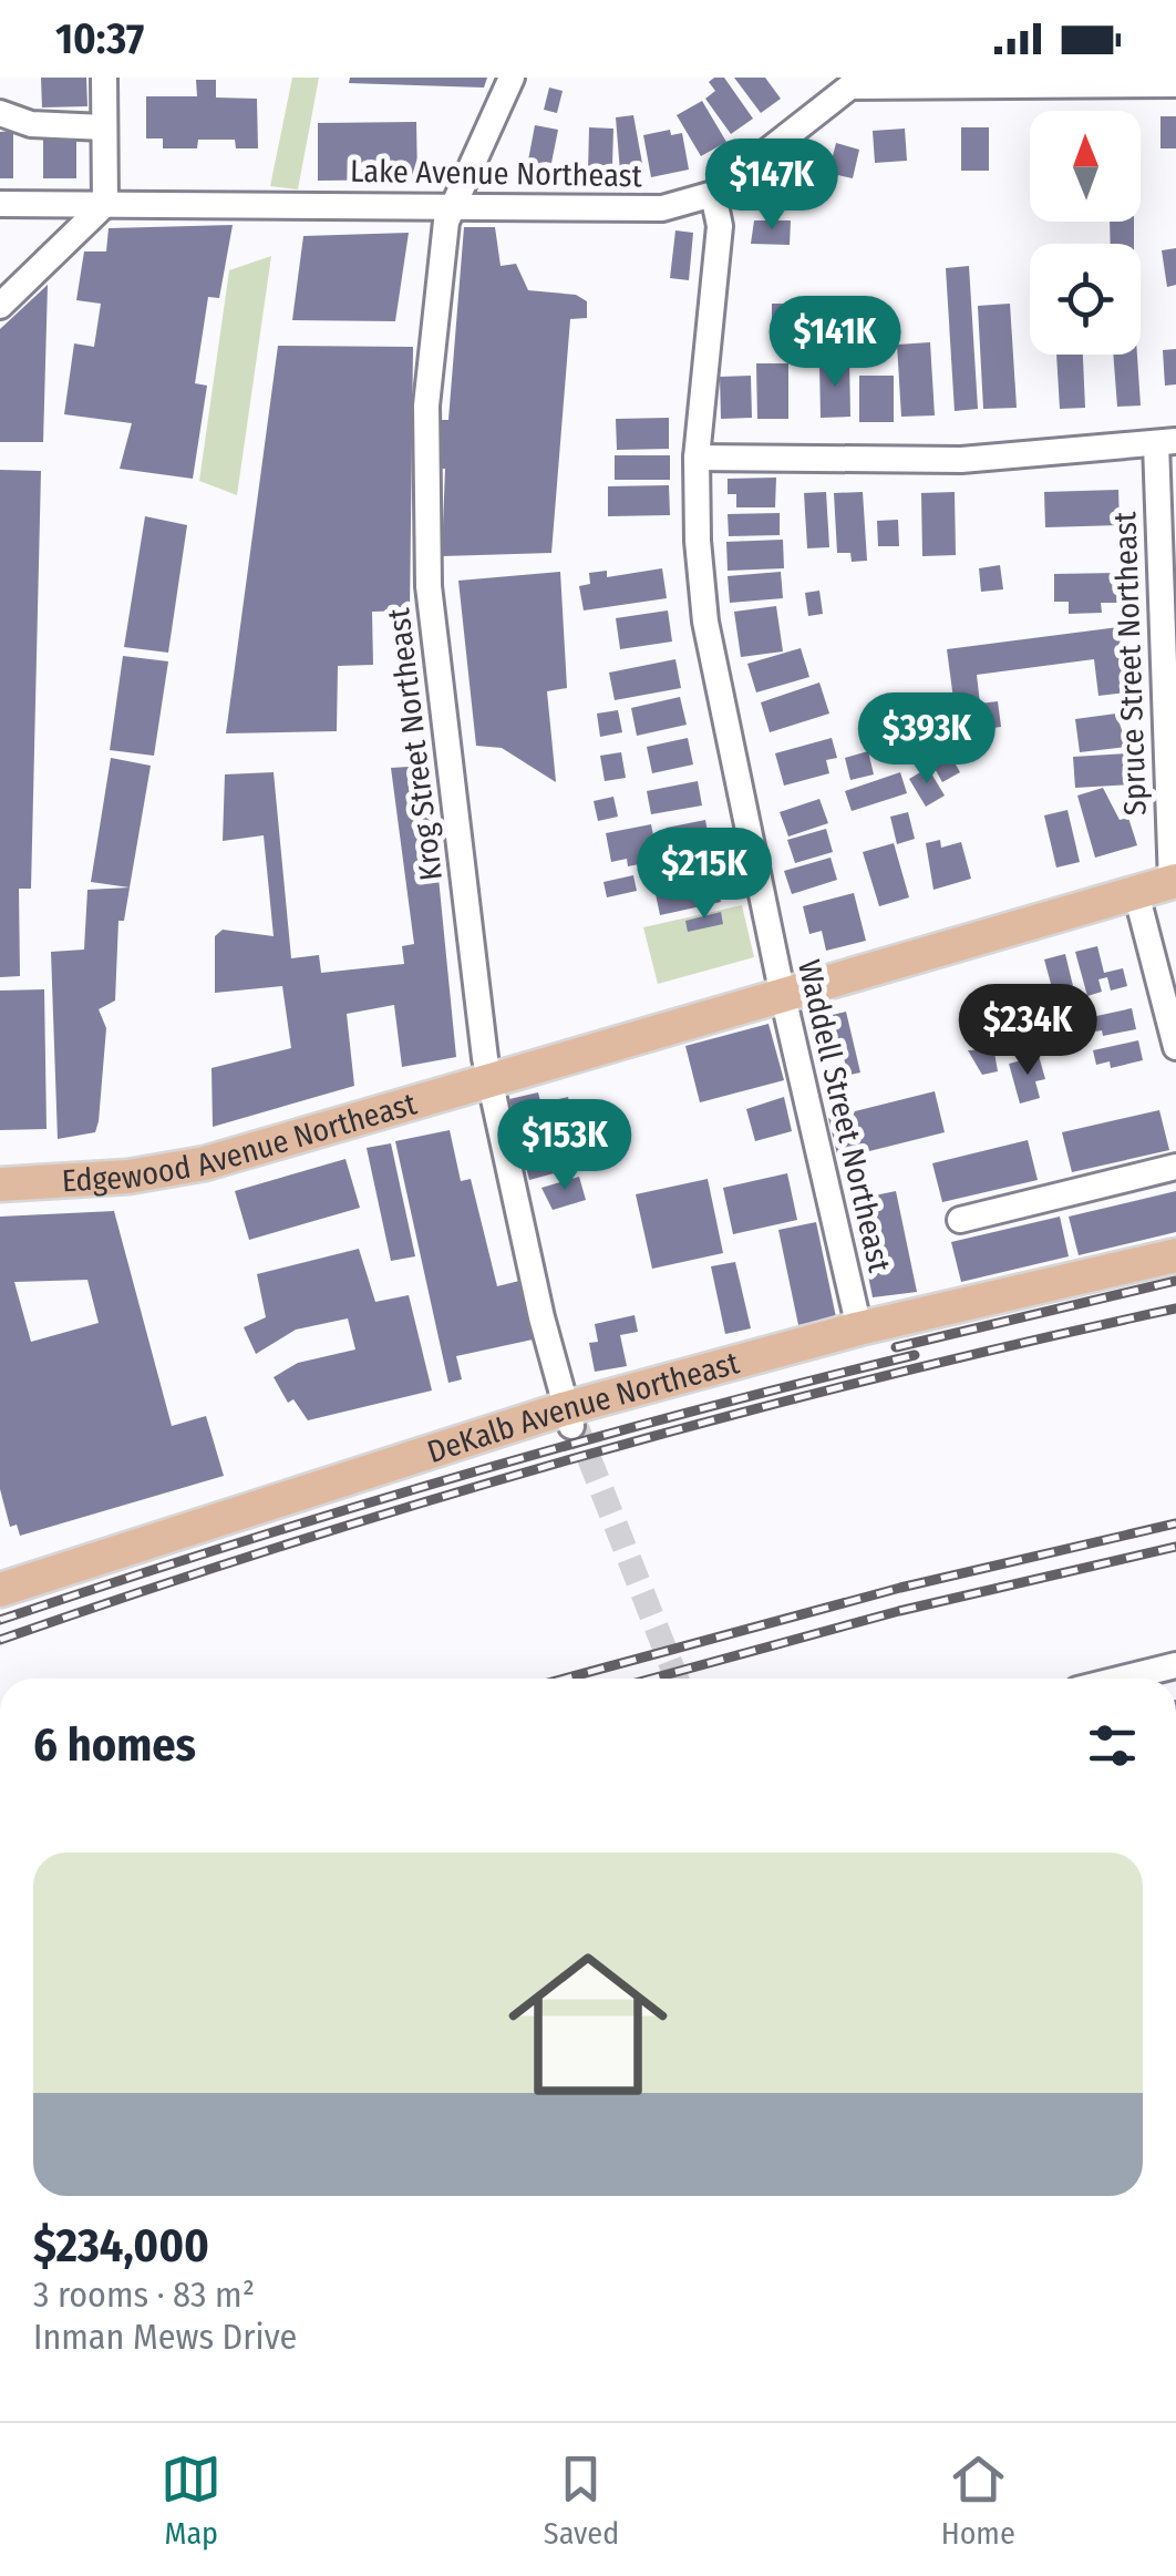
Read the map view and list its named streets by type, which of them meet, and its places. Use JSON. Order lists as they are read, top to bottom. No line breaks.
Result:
{"streets":{"main road":["Edgewood Avenue Northeast","DeKalb Avenue Northeast"],"street":["Lake Avenue Northeast","Spruce Street Northeast","Krog Street Northeast","Waddell Street Northeast"]},"crossings":[["Lake Avenue Northeast","Krog Street Northeast"],["Lake Avenue Northeast","Waddell Street Northeast"],["Spruce Street Northeast","Edgewood Avenue Northeast"],["Krog Street Northeast","Edgewood Avenue Northeast"],["Krog Street Northeast","DeKalb Avenue Northeast"],["Waddell Street Northeast","Edgewood Avenue Northeast"],["Waddell Street Northeast","DeKalb Avenue Northeast"]],"north":"top","page":{"status":"10:37","price":["$147K","$141K","$393K","$215K","$234K","$153K"],"heading":"6 homes","list":[{"name":"$234,000","note":"3 rooms · 83 m² · Inman Mews Drive"}],"tabs":["Map","Saved","Home"]}}
